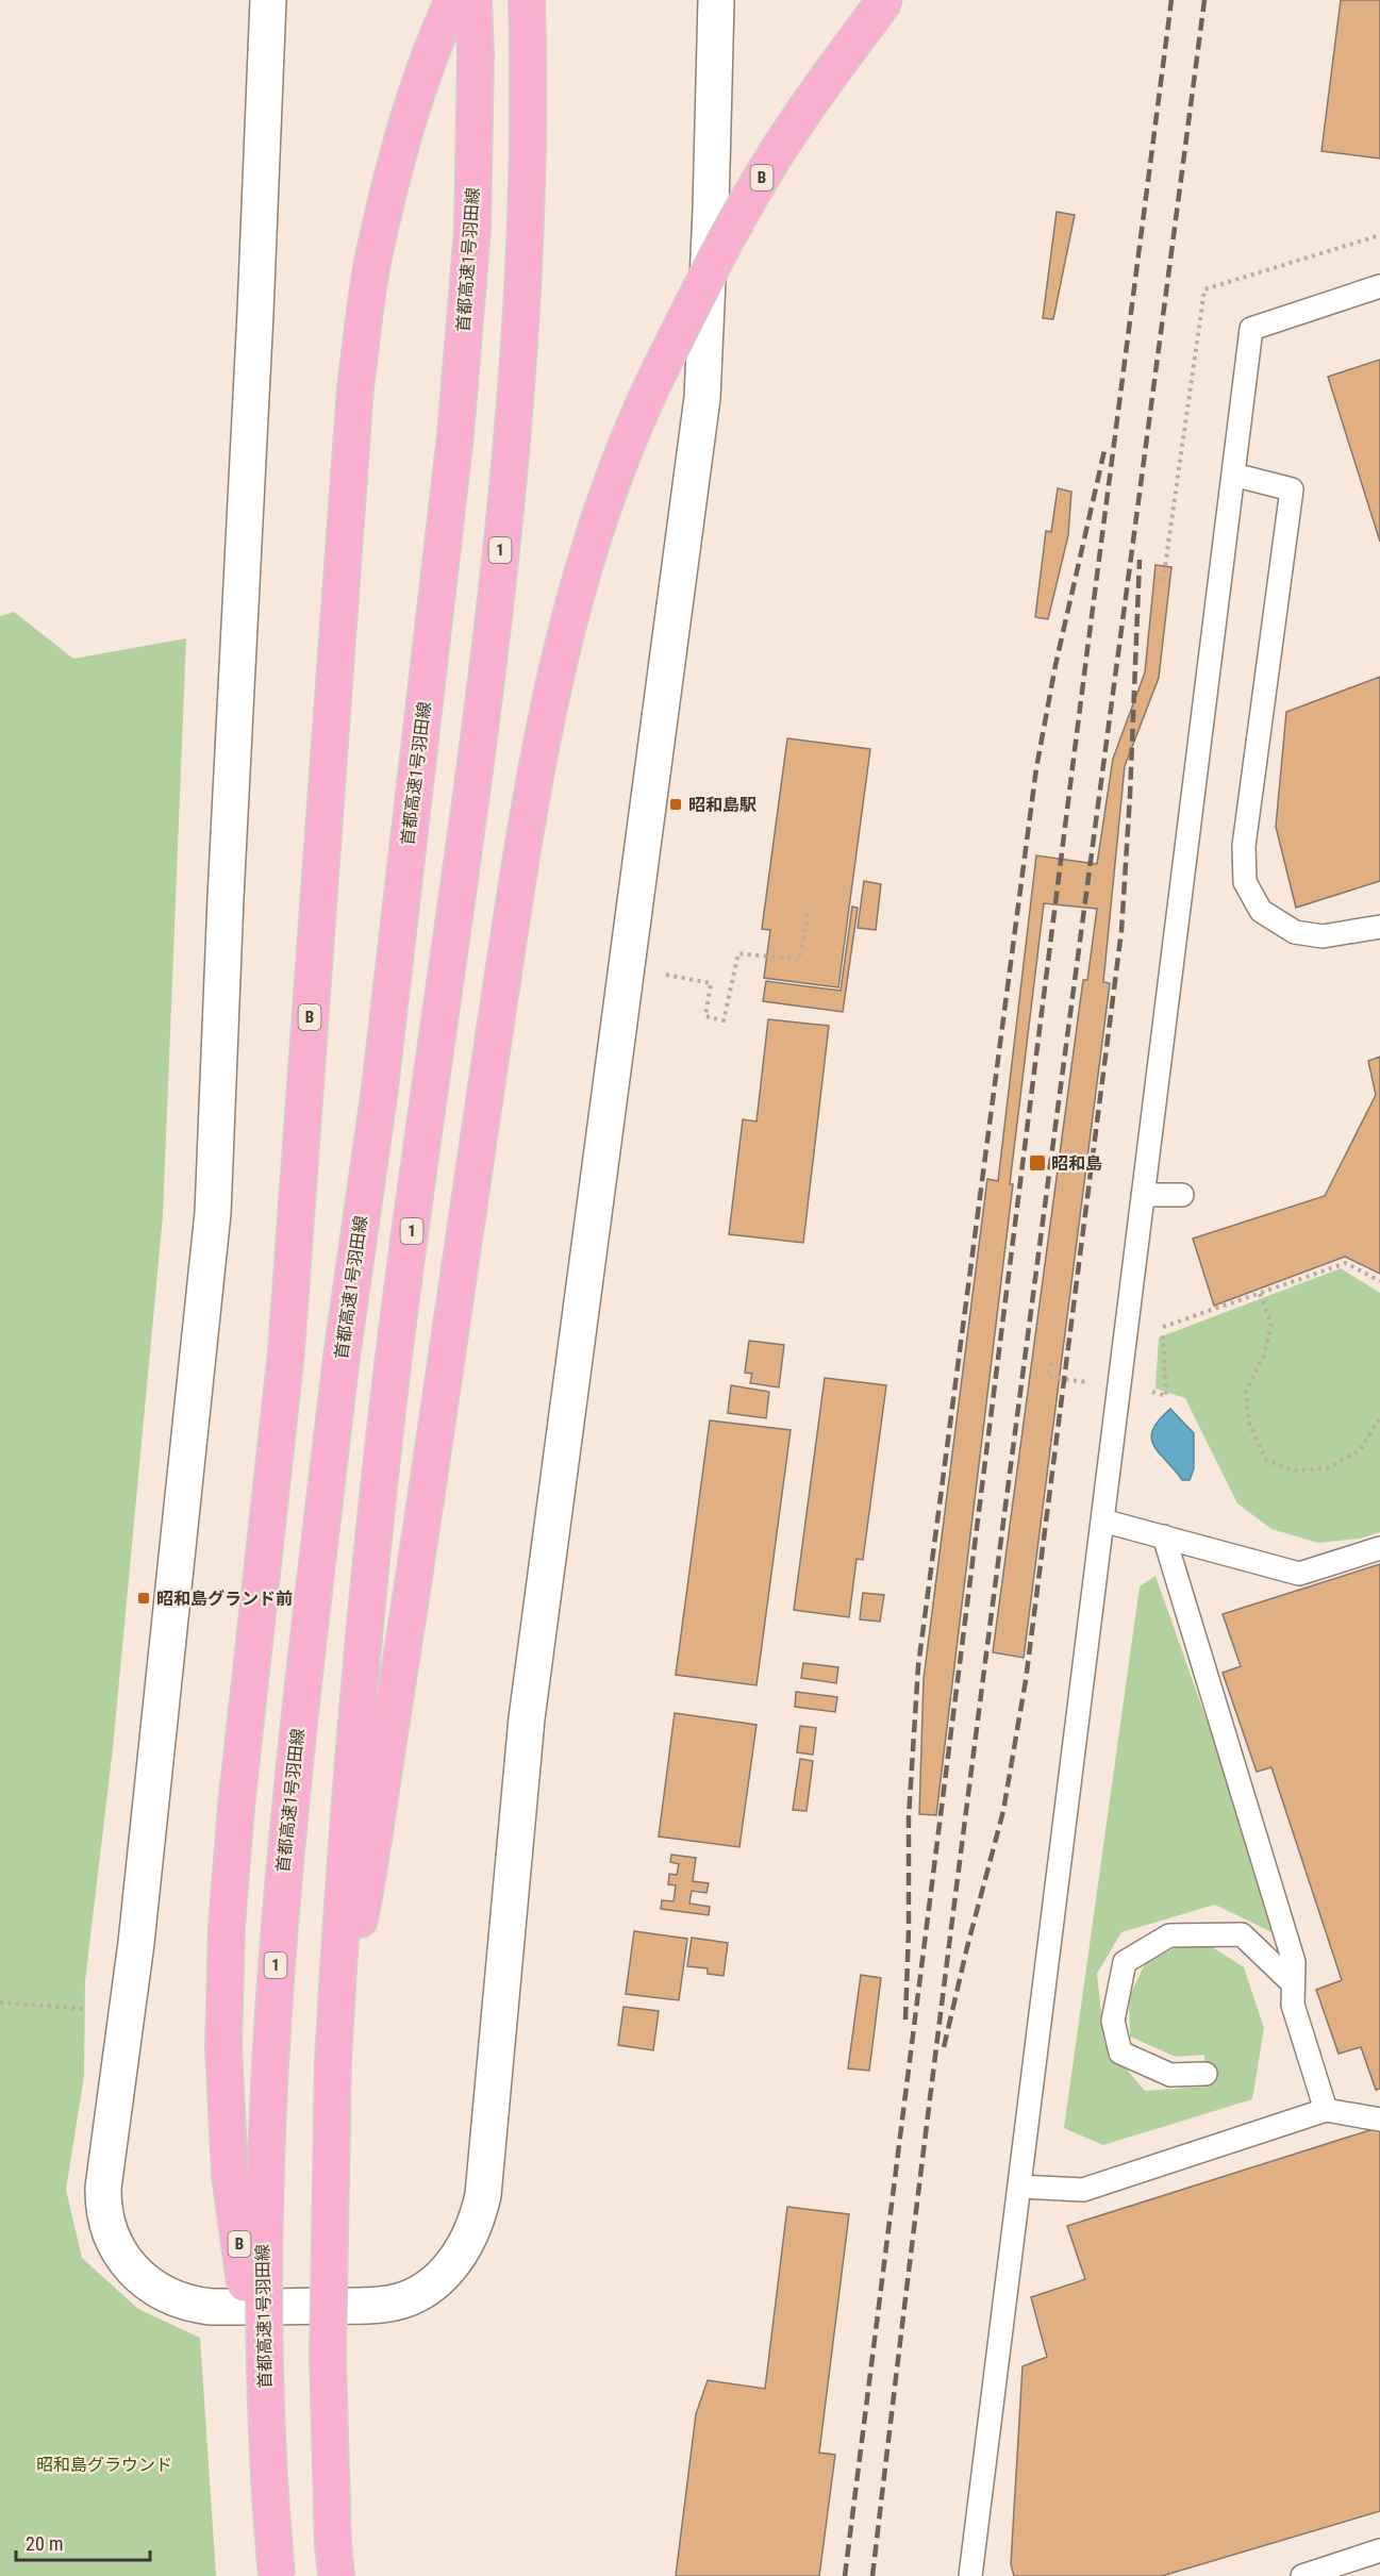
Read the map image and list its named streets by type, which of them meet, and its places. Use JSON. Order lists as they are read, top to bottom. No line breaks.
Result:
{"streets":{"highway":["B","首都高速1号羽田線","1"]},"crossings":[["B","首都高速1号羽田線"],["B","1"]],"parks":["昭和島グラウンド"],"places":{"transit":["昭和島駅","昭和島","昭和島グランド前"]},"scale_bar":"20 m"}
